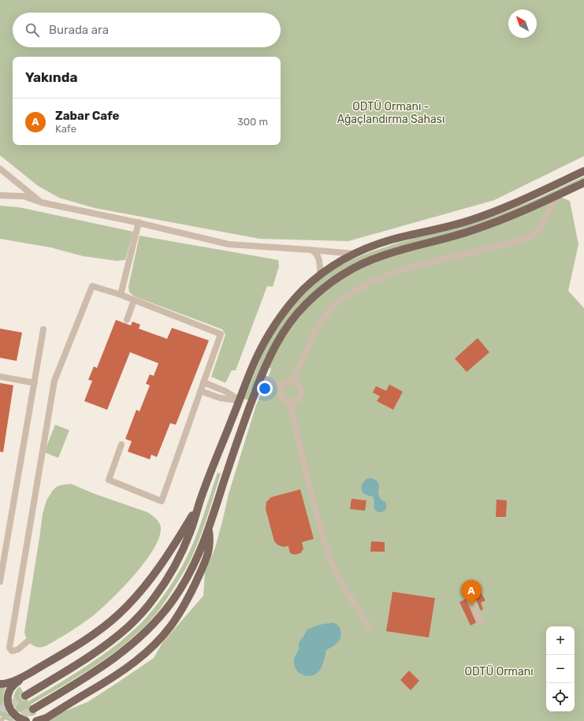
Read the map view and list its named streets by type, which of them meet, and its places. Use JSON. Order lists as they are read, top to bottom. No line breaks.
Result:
{"parks":["ODTÜ Ormanı - Ağaçlandırma Sahası","ODTÜ Ormanı"],"north":"top left","page":{"search":"Burada ara","heading":"Yakında","list":[{"mark":"A","name":"Zabar Cafe","note":"Kafe","value":"300 m"}],"pins":"A","map_buttons":["+","−"]}}
